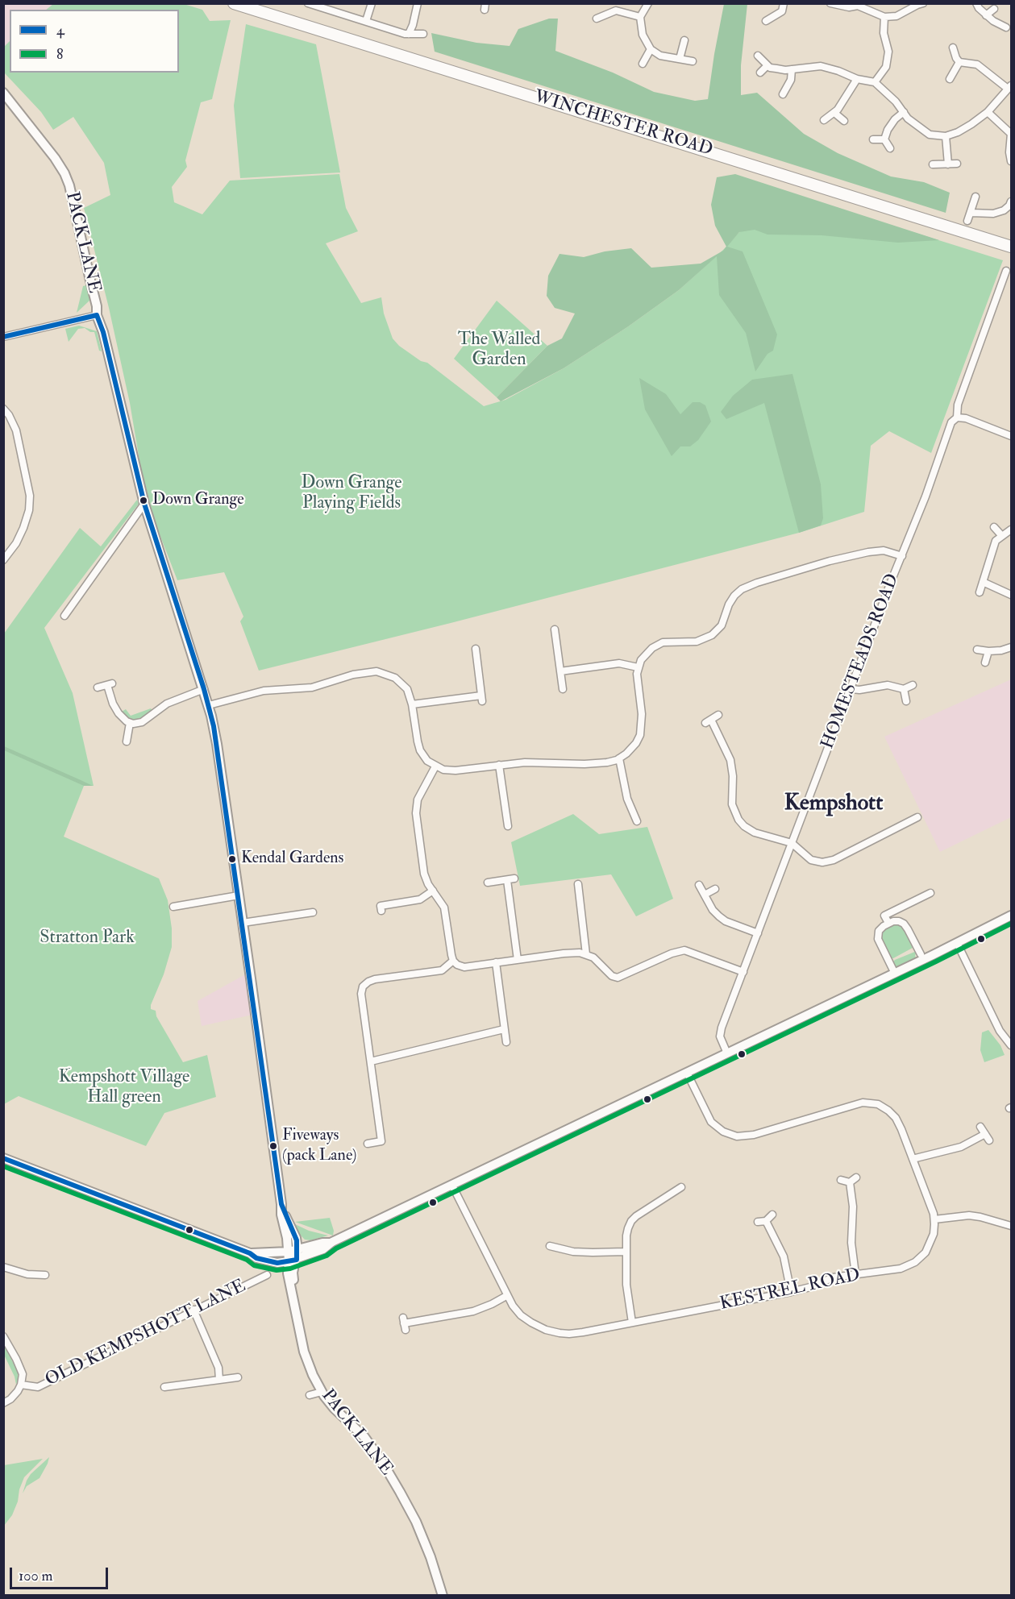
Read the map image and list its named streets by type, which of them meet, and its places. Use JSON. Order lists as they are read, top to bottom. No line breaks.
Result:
{"streets":{"main road":["WINCHESTER ROAD"],"street":["PACK LANE","HOMESTEADS ROAD","KESTREL ROAD","OLD KEMPSHOTT LANE"]},"districts":["Kempshott"],"parks":["The Walled Garden","Down Grange Playing Fields","Stratton Park","Kempshott Village Hall green"],"places":["Down Grange","Kendal Gardens","Fiveways (pack Lane)"],"lines":["transit line 4","transit line 8"],"legend":["4","8"],"scale_bar":"100 m"}
